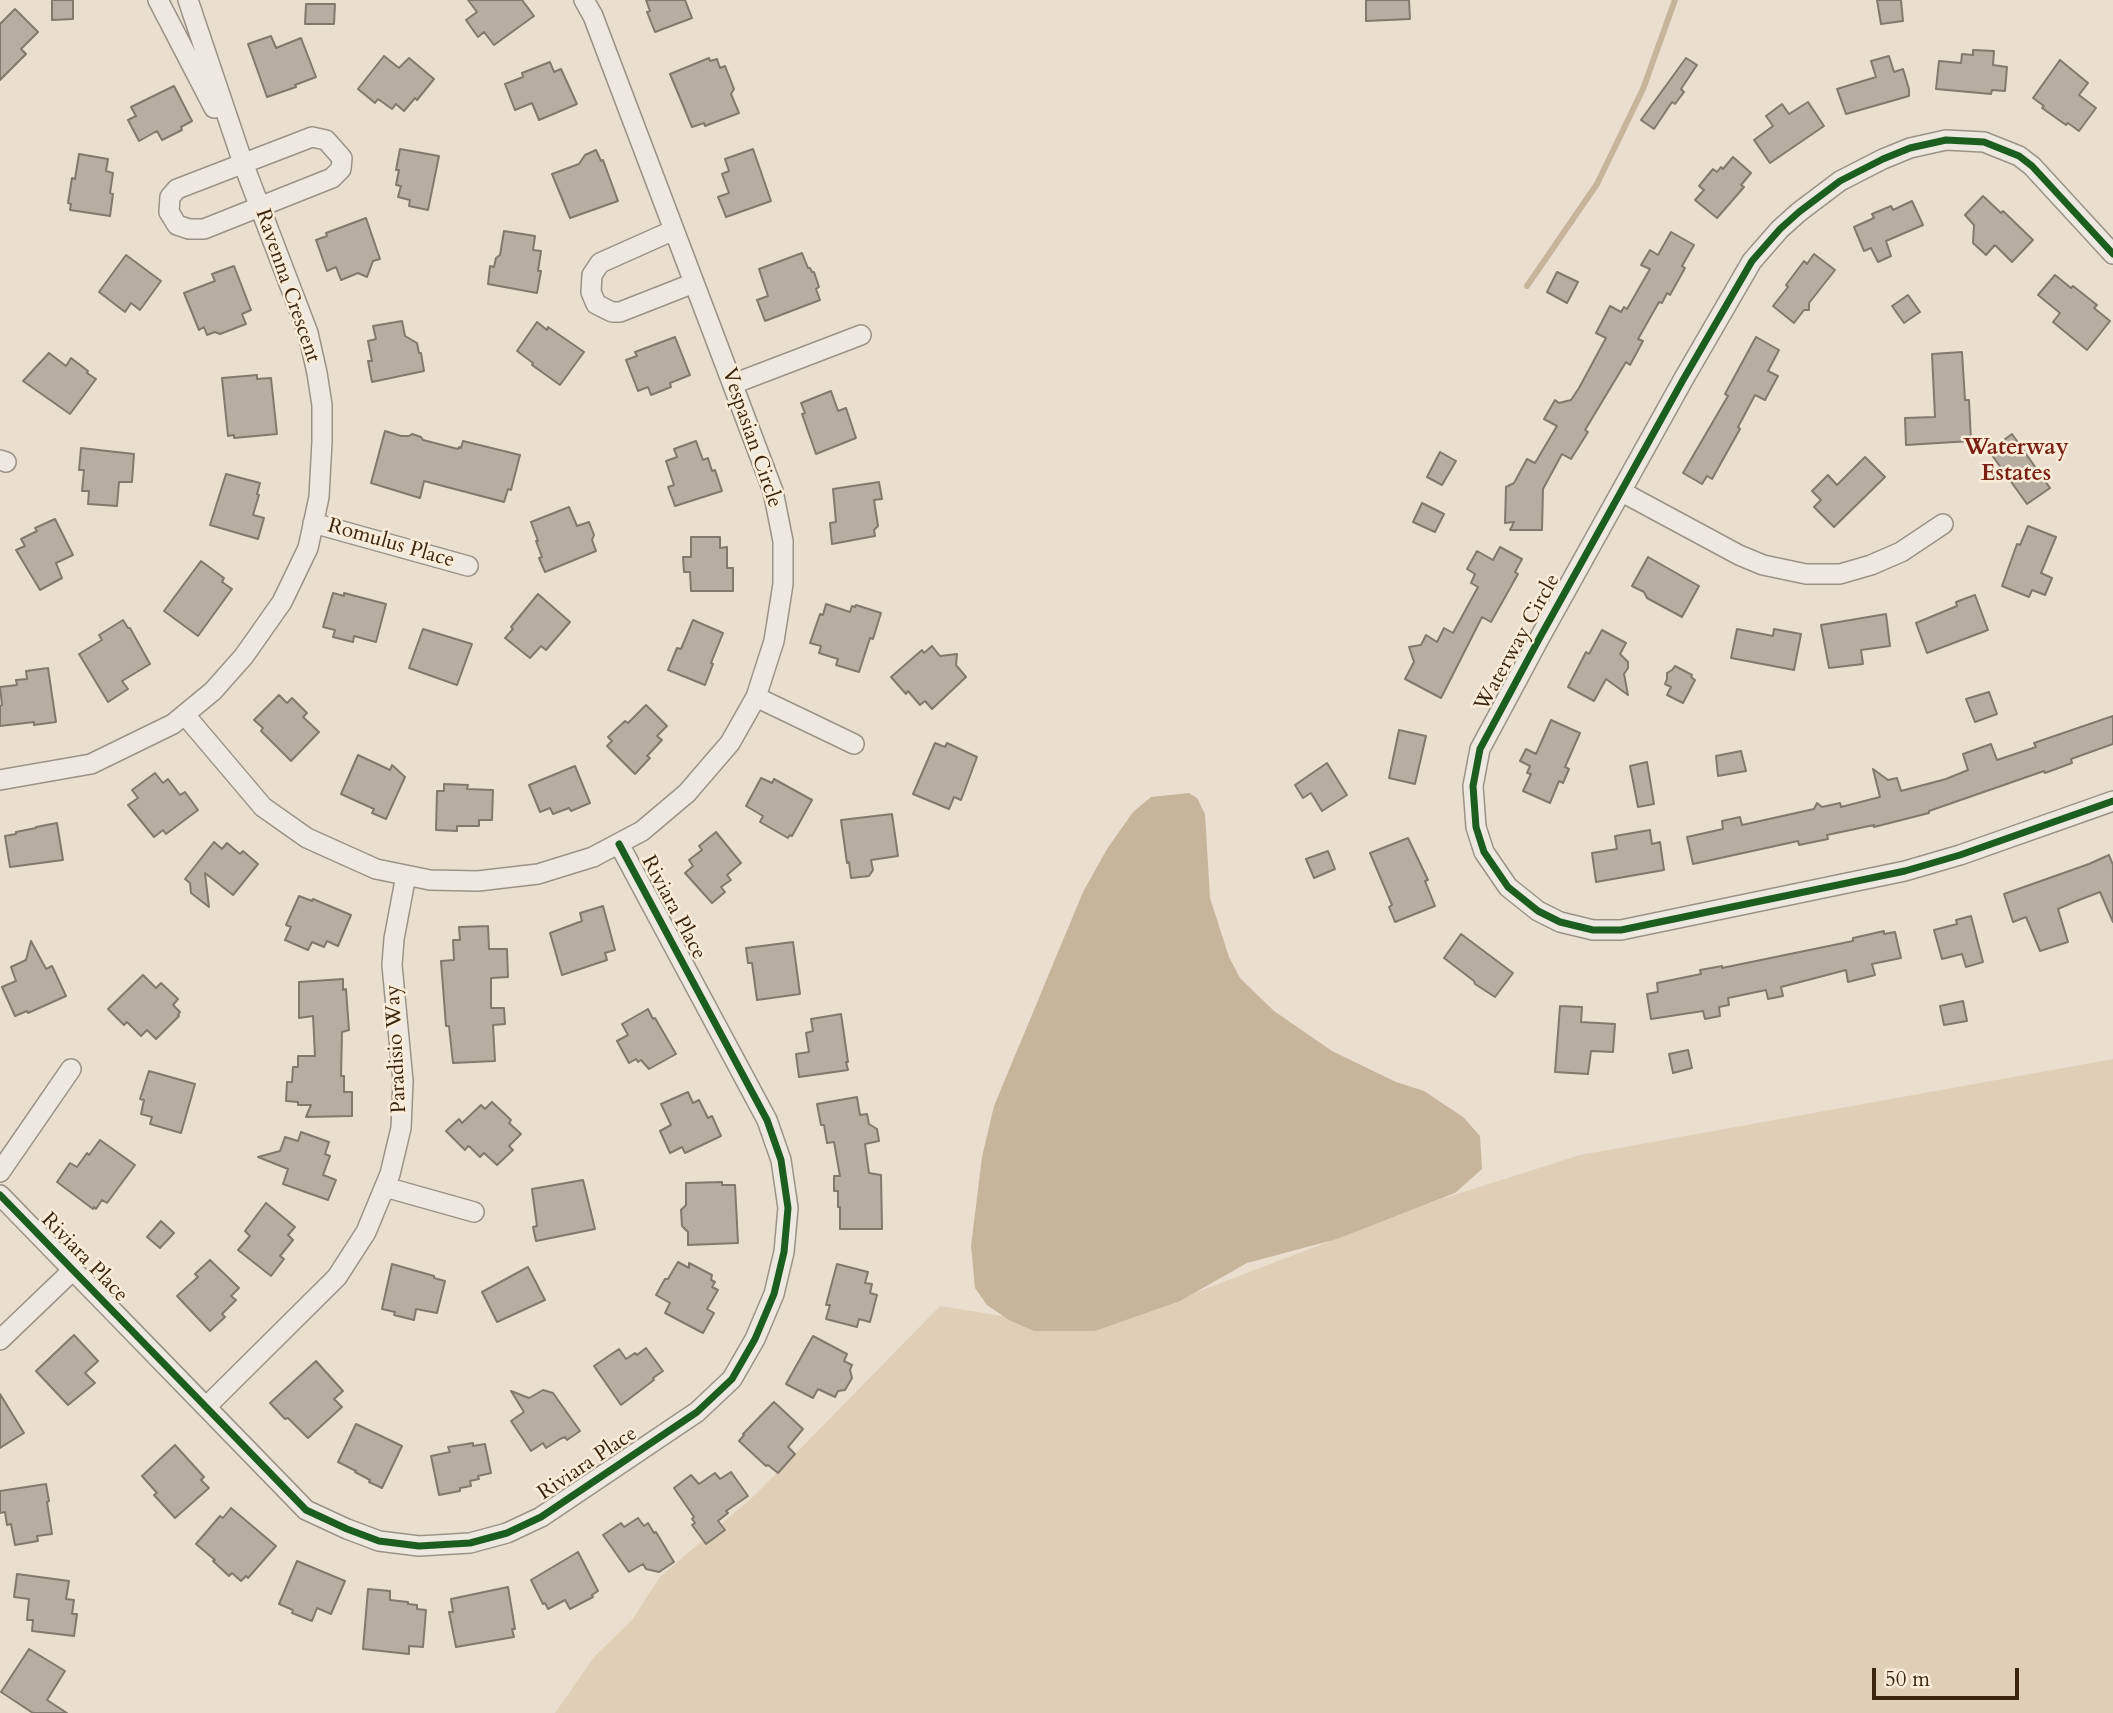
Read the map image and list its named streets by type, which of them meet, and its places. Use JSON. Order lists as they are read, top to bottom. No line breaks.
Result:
{"streets":{"street":["Ravenna Crescent","Vespasian Circle","Romulus Place","Waterway Circle","Riviara Place","Paradisio Way"]},"crossings":[["Ravenna Crescent","Vespasian Circle"],["Ravenna Crescent","Romulus Place"],["Vespasian Circle","Riviara Place"],["Vespasian Circle","Paradisio Way"],["Riviara Place","Paradisio Way"]],"districts":["Waterway Estates"],"scale_bar":"50 m"}
